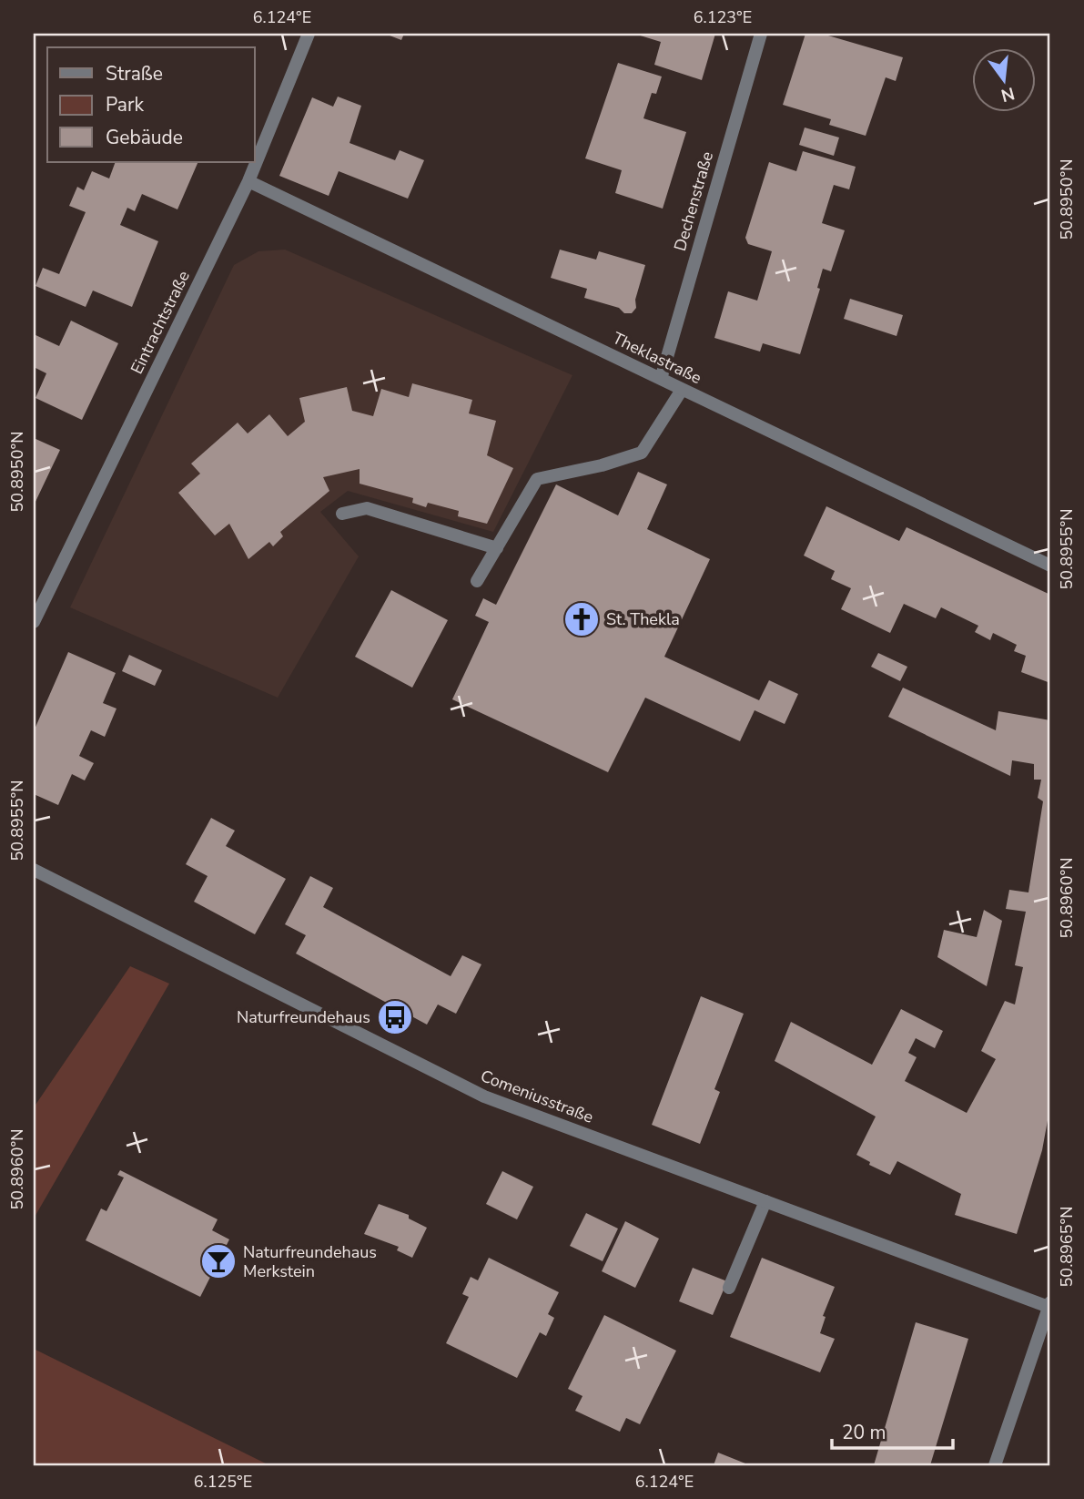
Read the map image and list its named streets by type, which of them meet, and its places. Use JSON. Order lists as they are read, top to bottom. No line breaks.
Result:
{"streets":{"street":["Dechenstraße","Eintrachtstraße","Theklastraße","Comeniusstraße"]},"crossings":[["Dechenstraße","Theklastraße"],["Eintrachtstraße","Theklastraße"]],"places":{"church":["St. Thekla"],"bus stop":["Naturfreundehaus"],"bar":["Naturfreundehaus Merkstein"]},"legend":["Straße","Park","Gebäude"],"scale_bar":"20 m","north":"bottom","coordinates":["6.124°E","6.123°E","50.8950°N","50.8955°N","50.8960°N","50.8965°N","6.125°E"]}
